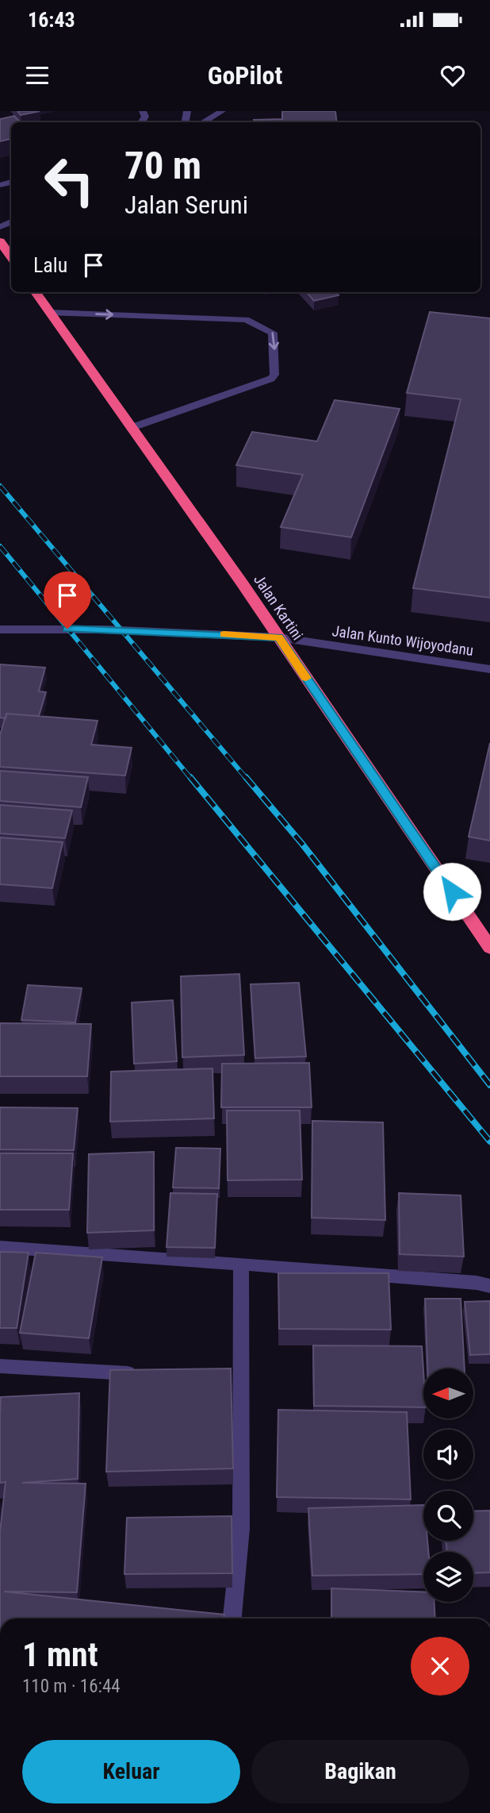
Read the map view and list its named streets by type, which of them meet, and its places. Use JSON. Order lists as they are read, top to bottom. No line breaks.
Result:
{"streets":{"highway":["Jalan Kartini"],"street":["Jalan Kunto Wijoyodanu"]},"crossings":[["Jalan Kartini","Jalan Kunto Wijoyodanu"]],"north":"left","page":{"status":"16:43","header":"GoPilot","turn":["70 m","Jalan Seruni"],"then":"Lalu","heading":["1 mnt","110 m · 16:44"],"buttons":["Keluar","Bagikan"]}}
